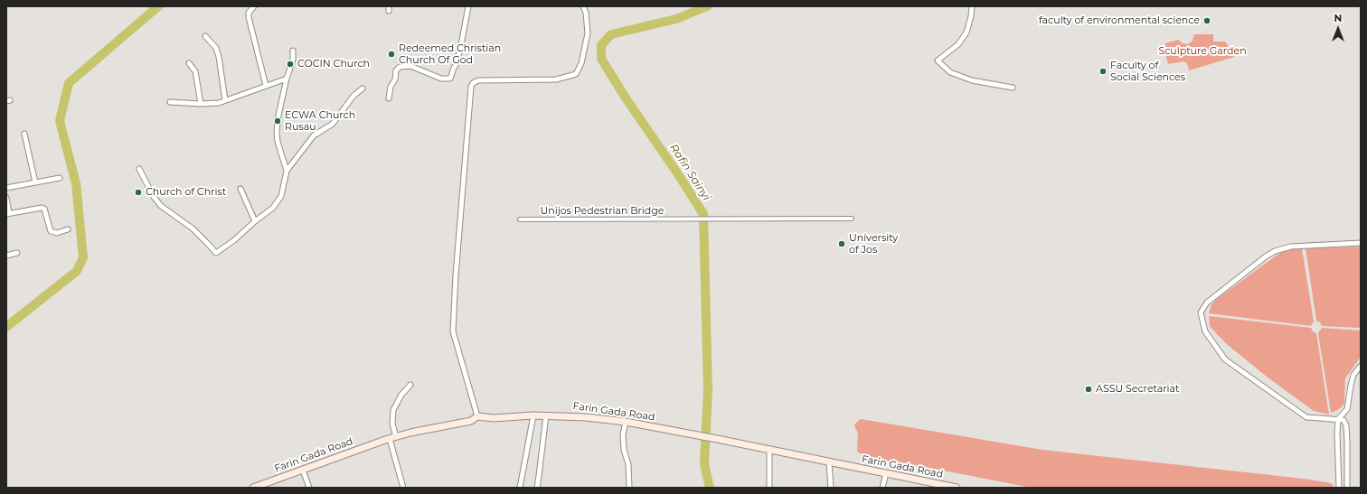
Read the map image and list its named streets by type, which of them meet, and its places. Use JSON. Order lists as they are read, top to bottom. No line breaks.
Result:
{"streets":{"main road":["Farin Gada Road"],"street":["Unijos Pedestrian Bridge"]},"water":["Rafin Sainyi"],"parks":["Sculpture Garden"],"places":["faculty of environmental science","Redeemed Christian Church Of God","COCIN Church","Faculty of Social Sciences","ECWA Church Rusau","Church of Christ","University of Jos","ASSU Secretariat"],"north":"top"}
